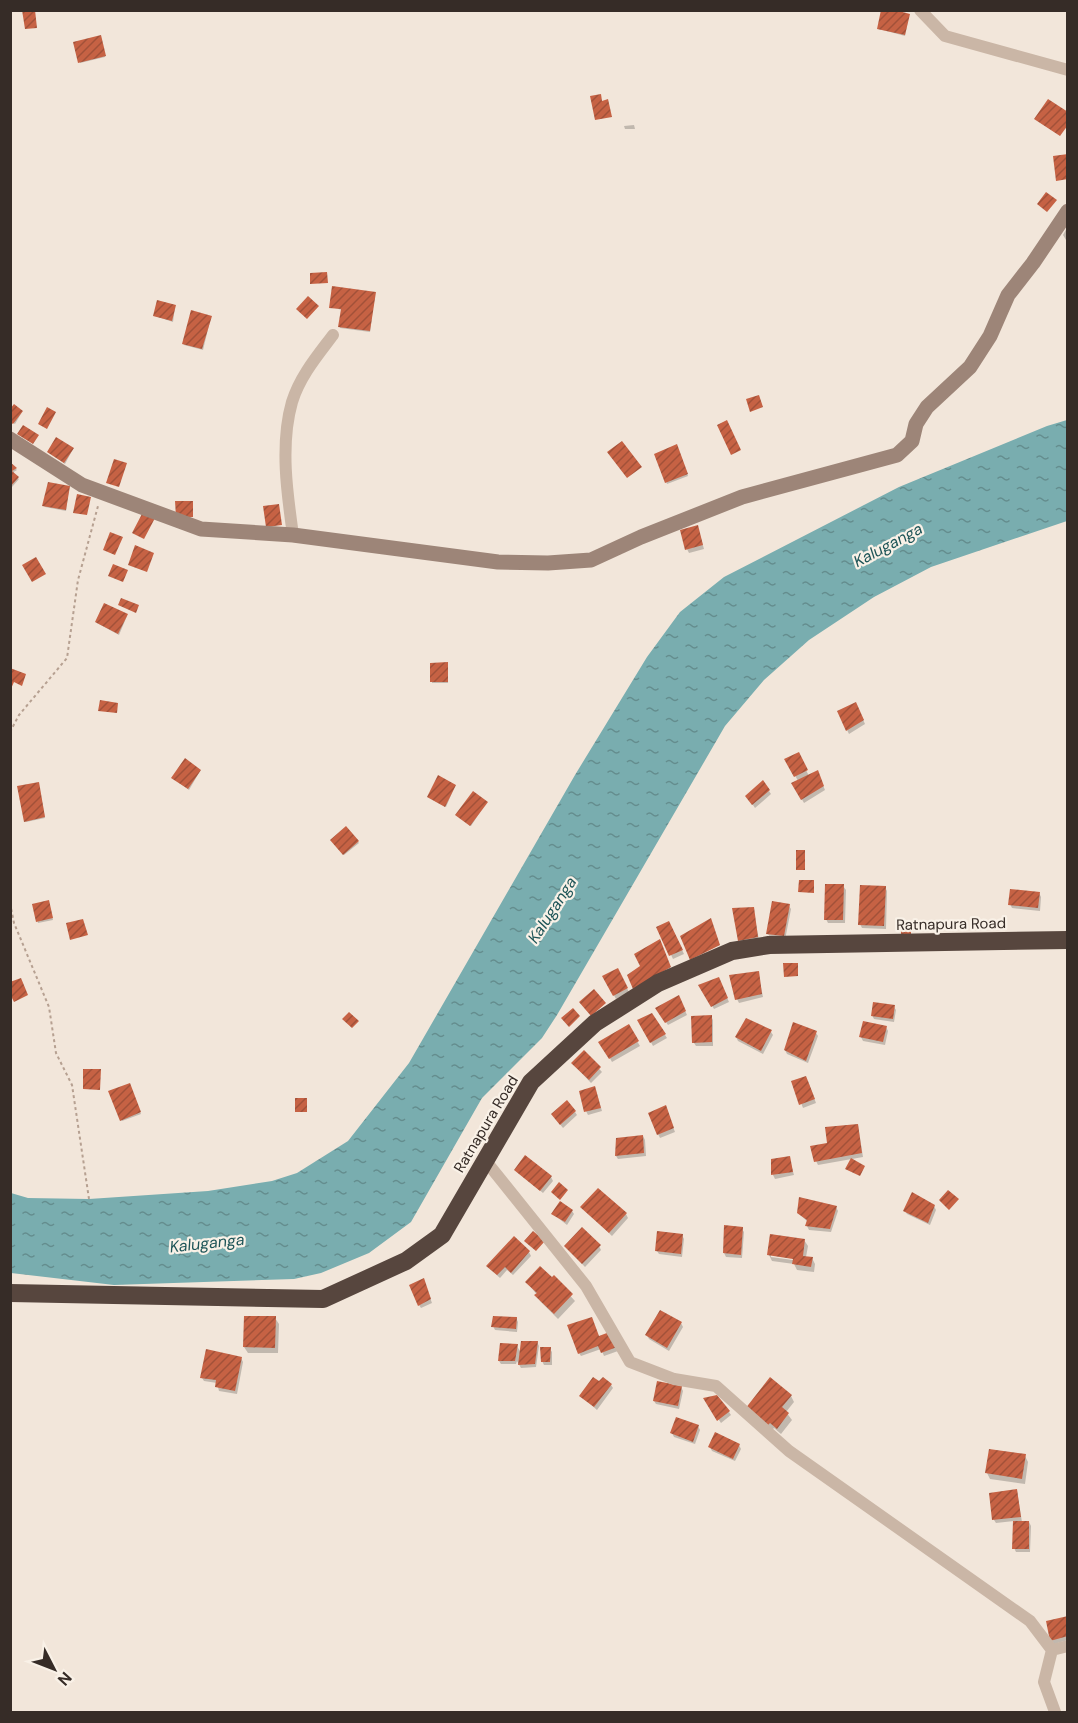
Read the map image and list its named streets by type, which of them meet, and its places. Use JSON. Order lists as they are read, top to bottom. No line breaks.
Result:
{"streets":{"highway":["Ratnapura Road"]},"water":["Kaluganga"],"north":"bottom right"}
